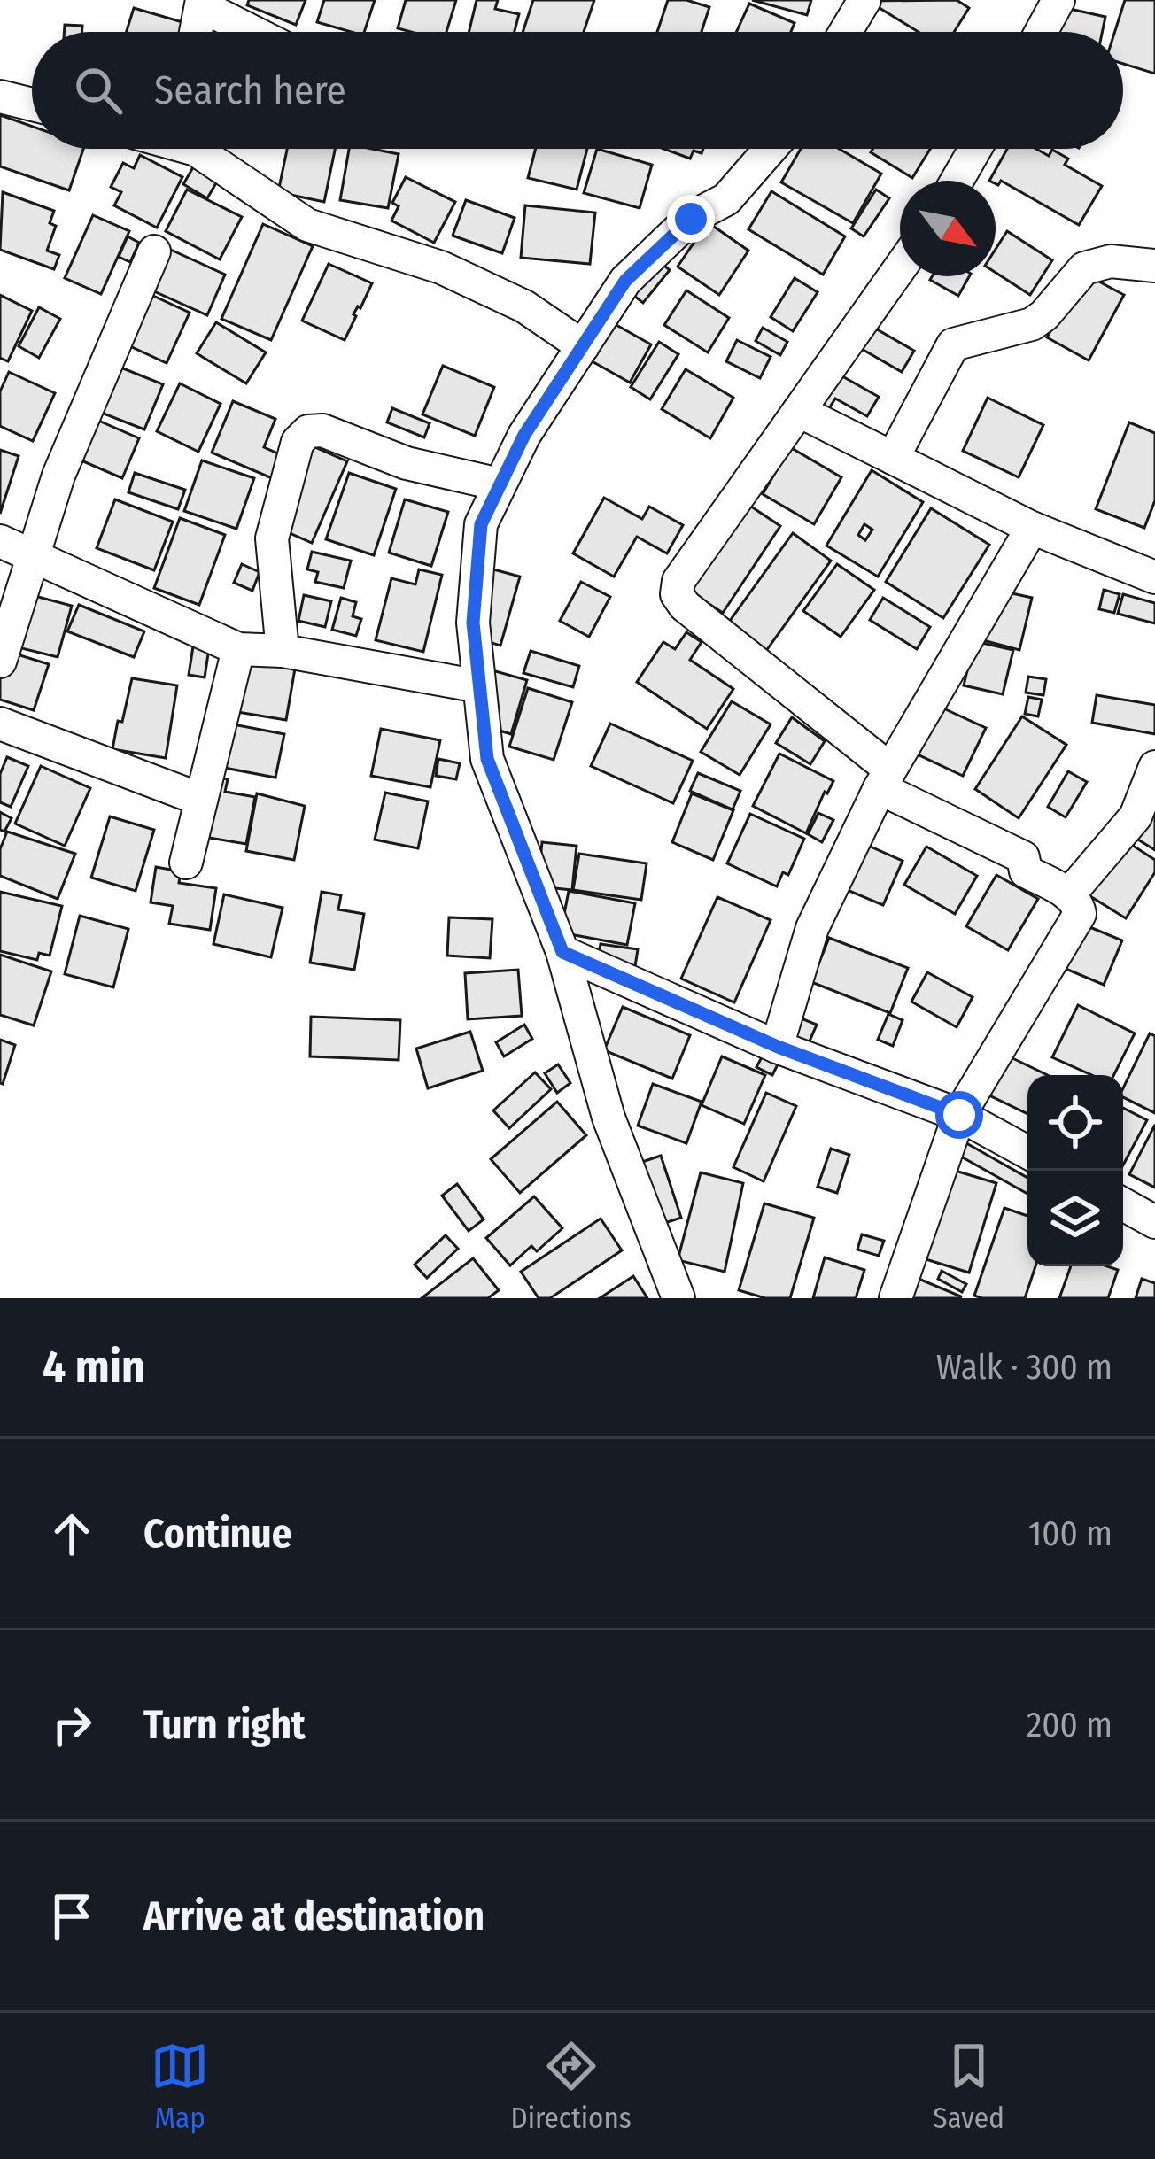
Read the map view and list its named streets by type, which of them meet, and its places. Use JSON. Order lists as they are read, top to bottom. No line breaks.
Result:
{"north":"bottom right","page":{"search":"Search here","heading":["4 min","Walk · 300 m"],"list":[["Continue","100 m"],["Turn right","200 m"],"Arrive at destination"],"nav":["Map","Directions","Saved"]}}
